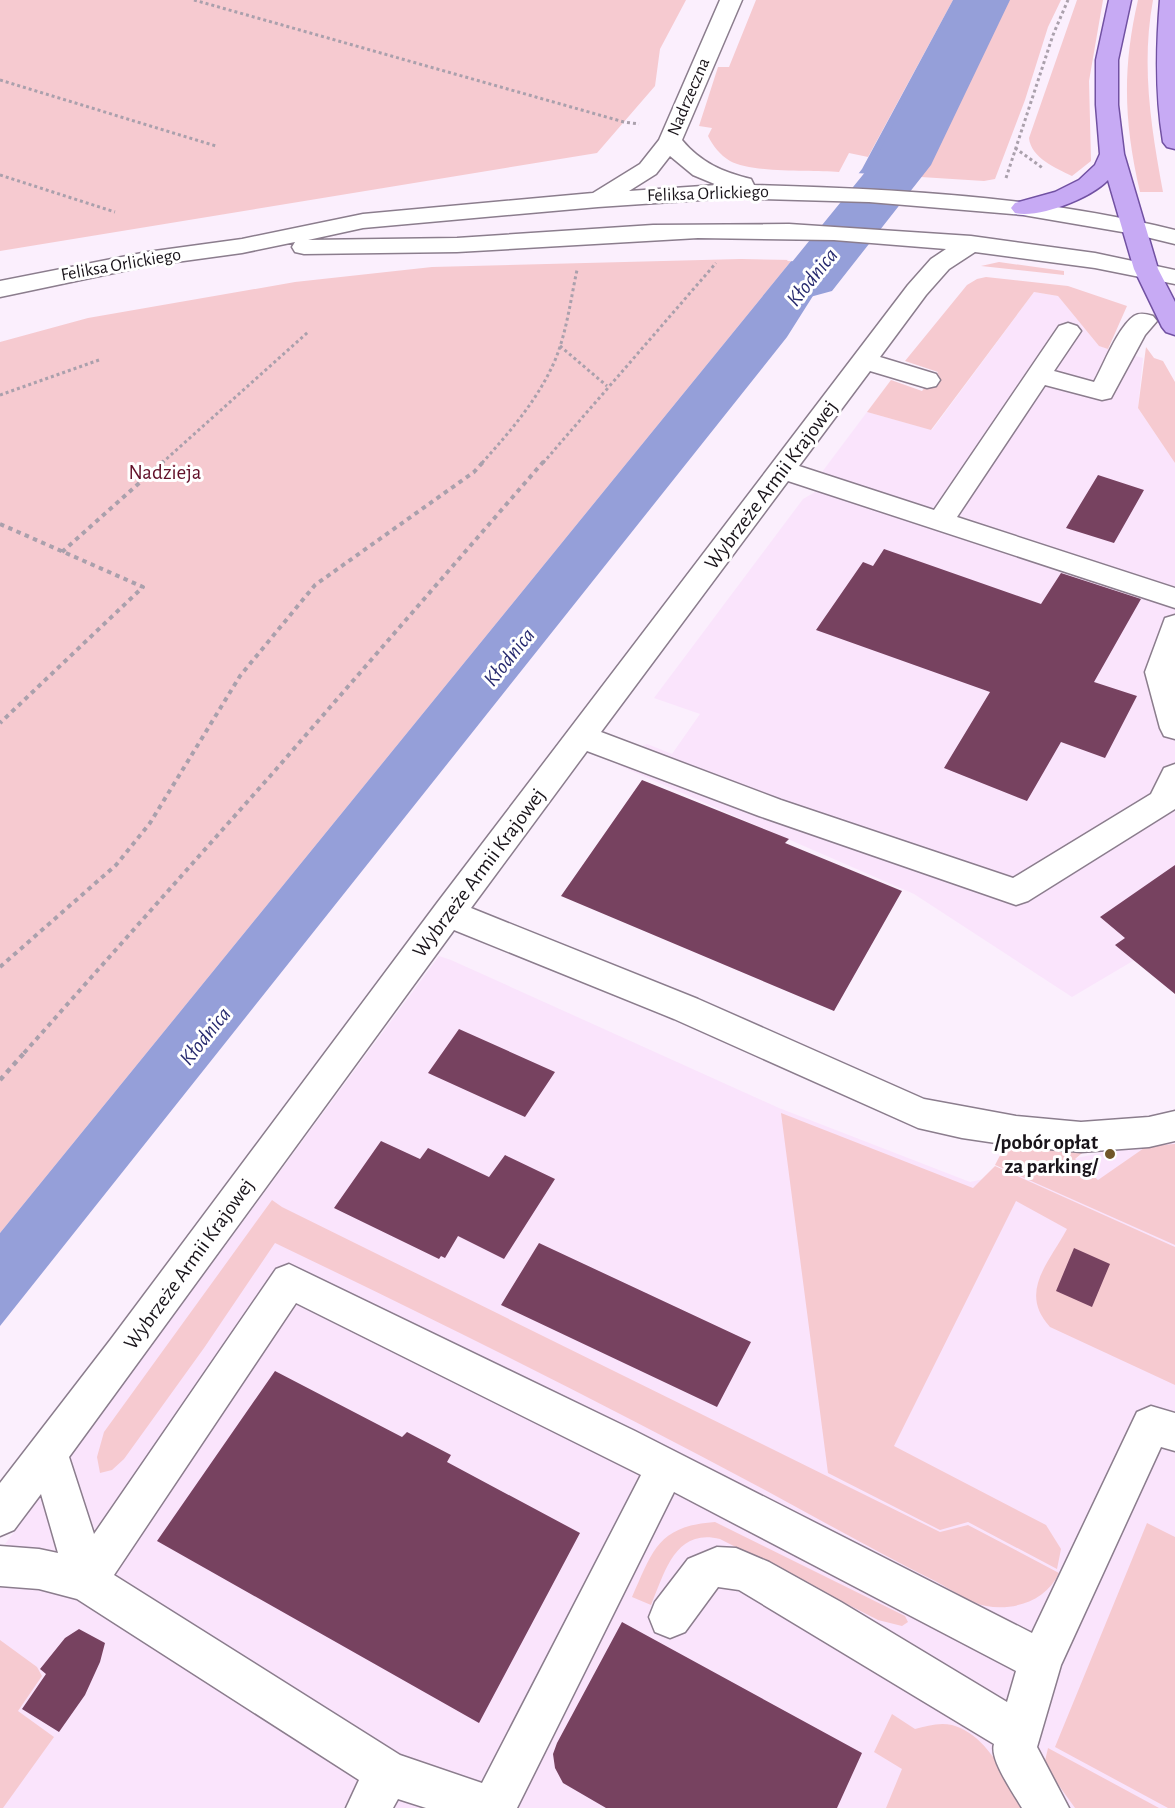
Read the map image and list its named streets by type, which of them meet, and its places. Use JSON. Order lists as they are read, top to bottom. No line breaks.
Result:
{"streets":{"street":["Nadrzeczna","Feliksa Orlickiego","Wybrzeże Armii Krajowej"]},"crossings":[["Nadrzeczna","Feliksa Orlickiego"],["Feliksa Orlickiego","Wybrzeże Armii Krajowej"]],"water":["Kłodnica"],"parks":["Nadzieja"],"places":["/pobór opłat za parking/"]}
